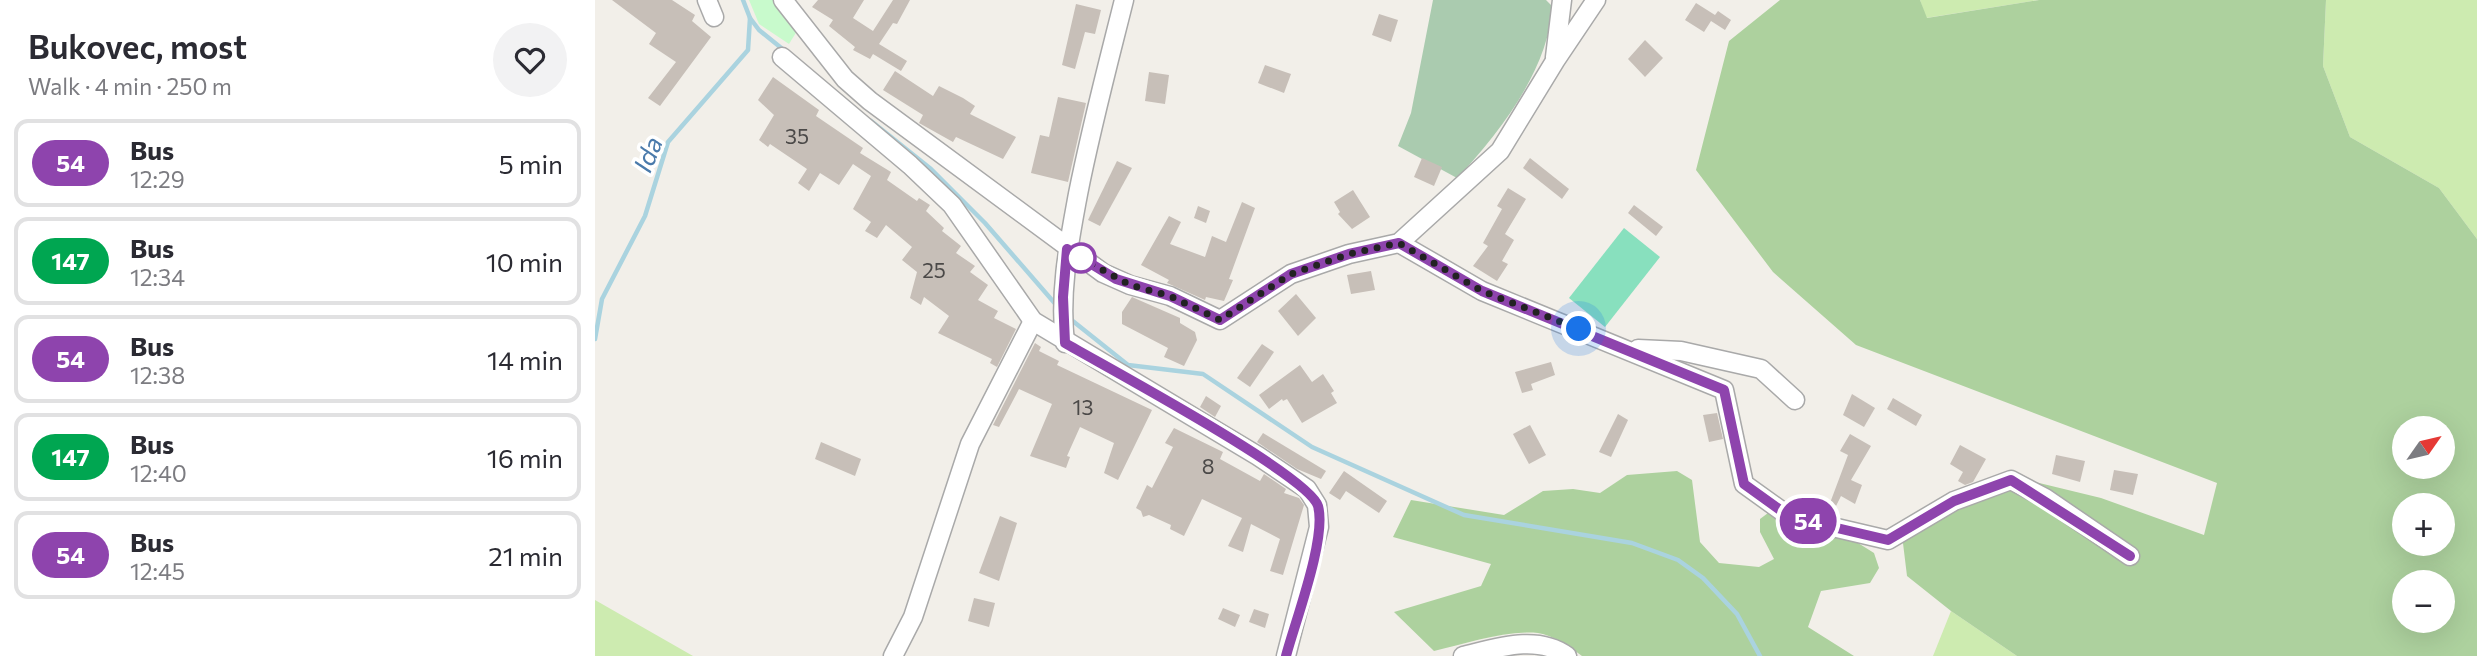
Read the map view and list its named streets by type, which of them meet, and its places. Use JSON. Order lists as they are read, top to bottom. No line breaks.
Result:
{"water":["Ida"],"lines":["bus line 54"],"house_numbers":["35","25","13","8"],"north":"top right","page":{"heading":["Bukovec, most","Walk · 4 min · 250 m"],"on_map":"54","list":[{"mark":"54","name":"Bus","note":"12:29","value":"5 min"},{"mark":"147","name":"Bus","note":"12:34","value":"10 min"},{"mark":"54","name":"Bus","note":"12:38","value":"14 min"},{"mark":"147","name":"Bus","note":"12:40","value":"16 min"},{"mark":"54","name":"Bus","note":"12:45","value":"21 min"}],"map_buttons":["+","−"]}}
